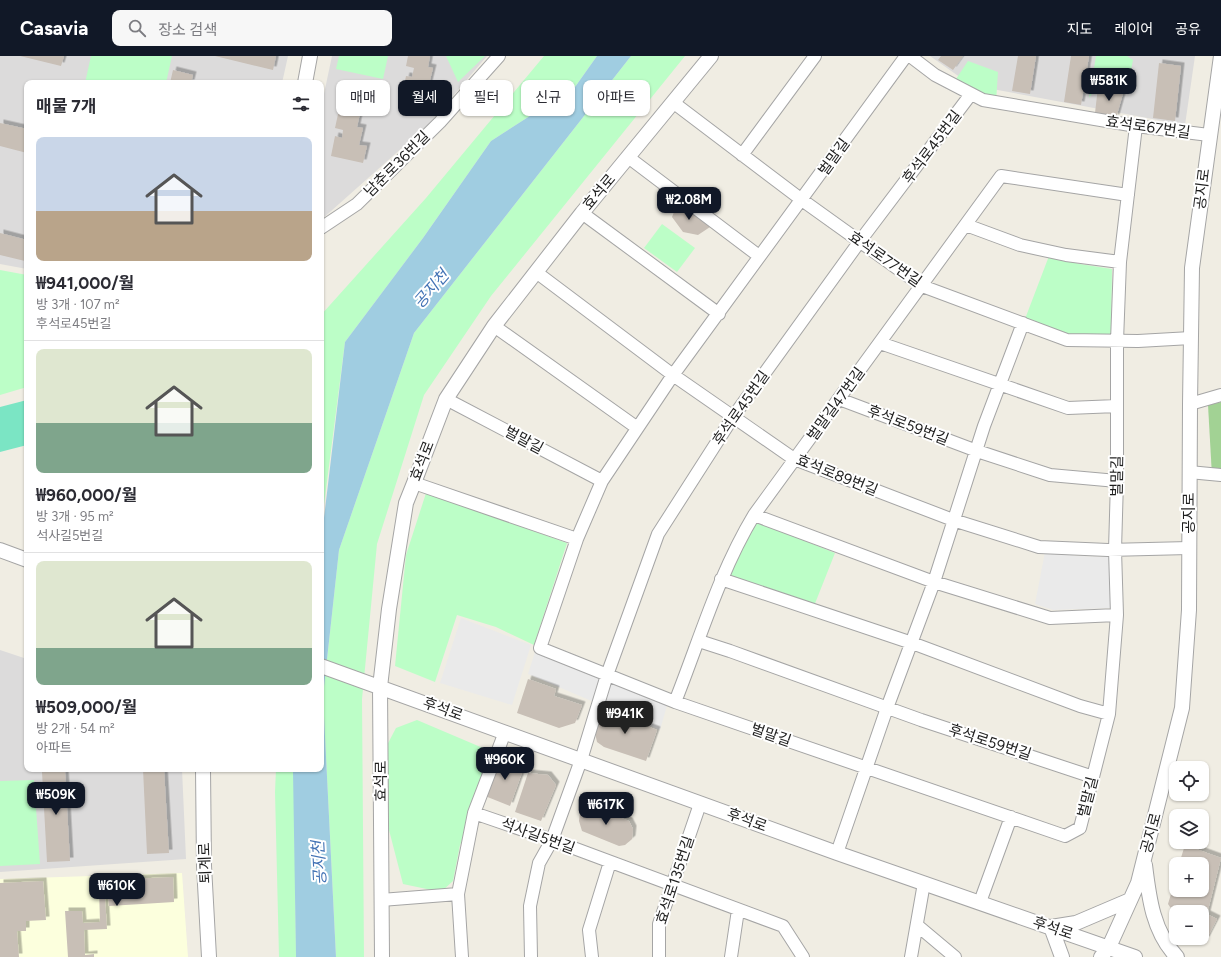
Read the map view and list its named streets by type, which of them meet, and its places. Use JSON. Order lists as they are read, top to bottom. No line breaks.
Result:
{"streets":{"street":["효석로67번길","후석로45번길","벌말길","남춘로36번길","공지로","효석로","효석로77번길","벌말길47번길","후석로59번길","효석로89번길","후석로","석사길5번길","퇴계로","효석로135번길"]},"crossings":[["효석로67번길","후석로45번길"],["효석로67번길","벌말길"],["효석로67번길","공지로"],["후석로45번길","벌말길"],["후석로45번길","효석로77번길"],["후석로45번길","효석로89번길"],["후석로45번길","후석로"],["후석로45번길","석사길5번길"],["벌말길","효석로"],["벌말길","효석로77번길"],["벌말길","벌말길47번길"],["벌말길","후석로59번길"],["벌말길","효석로89번길"],["공지로","효석로77번길"],["공지로","효석로89번길"],["공지로","후석로"],["효석로","효석로77번길"],["효석로","효석로89번길"],["효석로","후석로"],["효석로77번길","벌말길47번길"],["벌말길47번길","후석로59번길"],["벌말길47번길","효석로89번길"],["후석로","효석로135번길"],["석사길5번길","효석로135번길"]],"water":["공지천"],"page":{"header":"Casavia","search":"장소 검색","nav":["지도","레이어","공유"],"price":["₩581K","₩2.08M","₩941K","₩960K","₩509K","₩617K","₩610K"],"chip":["매매","월세","필터","신규","아파트"],"heading":"매물 7개","list":[{"name":"₩941,000/월","note":"방 3개 · 107 m² · 후석로45번길"},{"name":"₩960,000/월","note":"방 3개 · 95 m² · 석사길5번길"},{"name":"₩509,000/월","note":"방 2개 · 54 m² · 아파트"}],"map_buttons":["+","−"]}}
